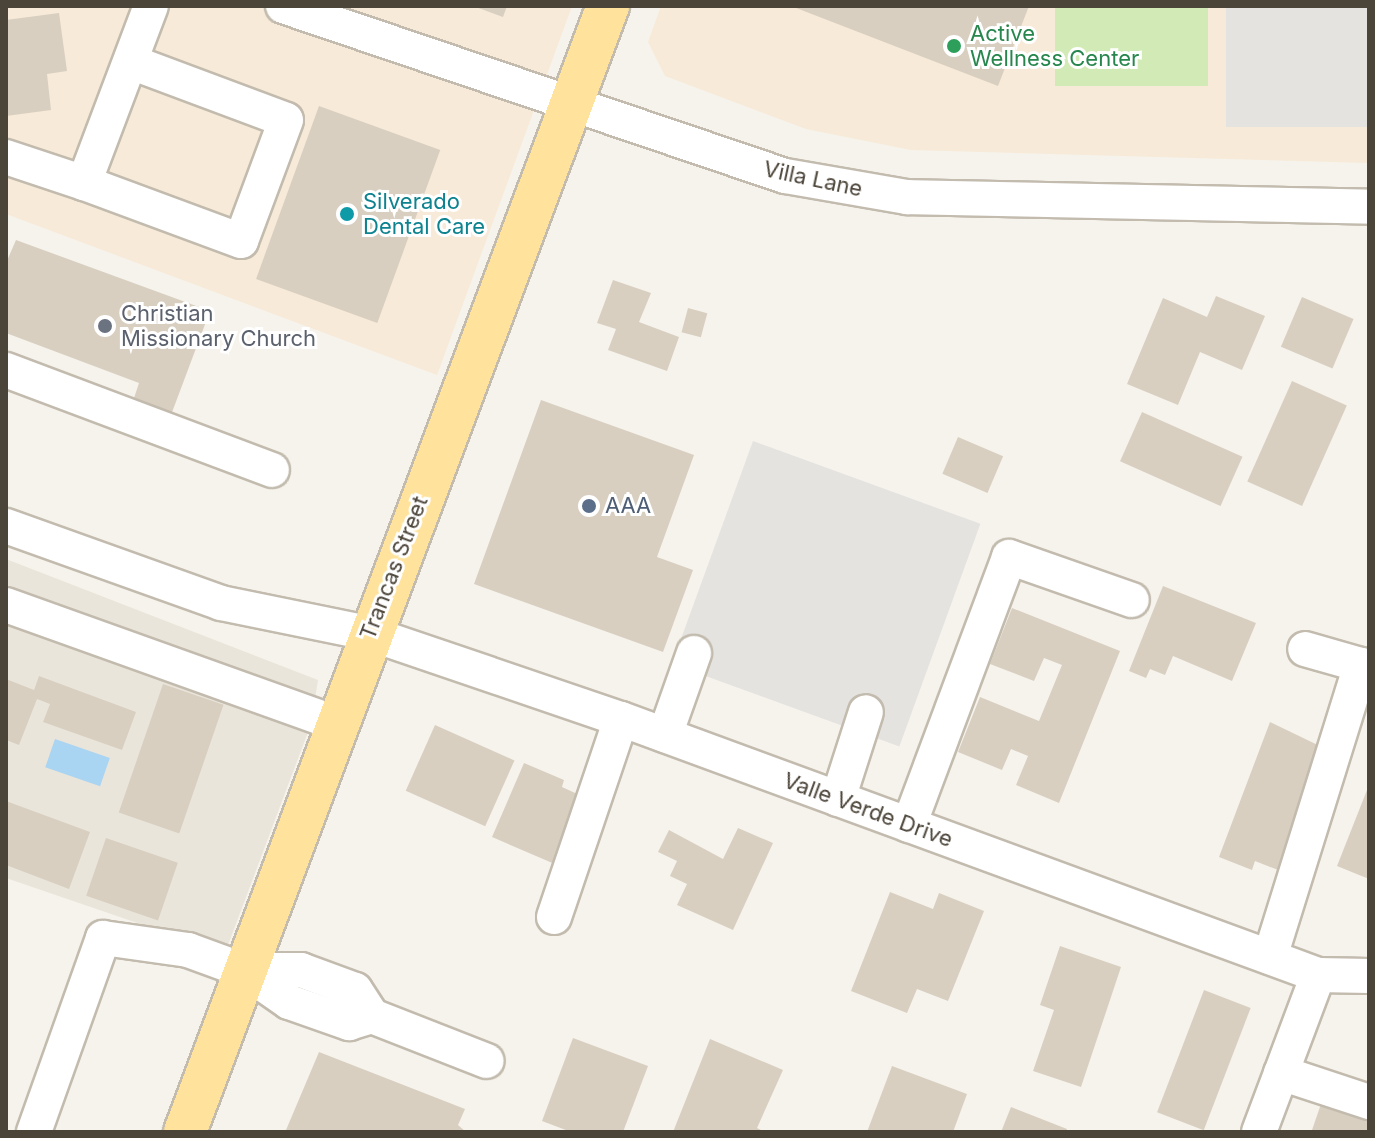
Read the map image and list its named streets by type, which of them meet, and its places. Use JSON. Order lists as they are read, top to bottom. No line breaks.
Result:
{"streets":{"main road":["Trancas Street"],"street":["Villa Lane","Valle Verde Drive"]},"crossings":[["Villa Lane","Trancas Street"],["Trancas Street","Valle Verde Drive"]],"places":["Active Wellness Center","Silverado Dental Care","Christian Missionary Church","AAA"]}
